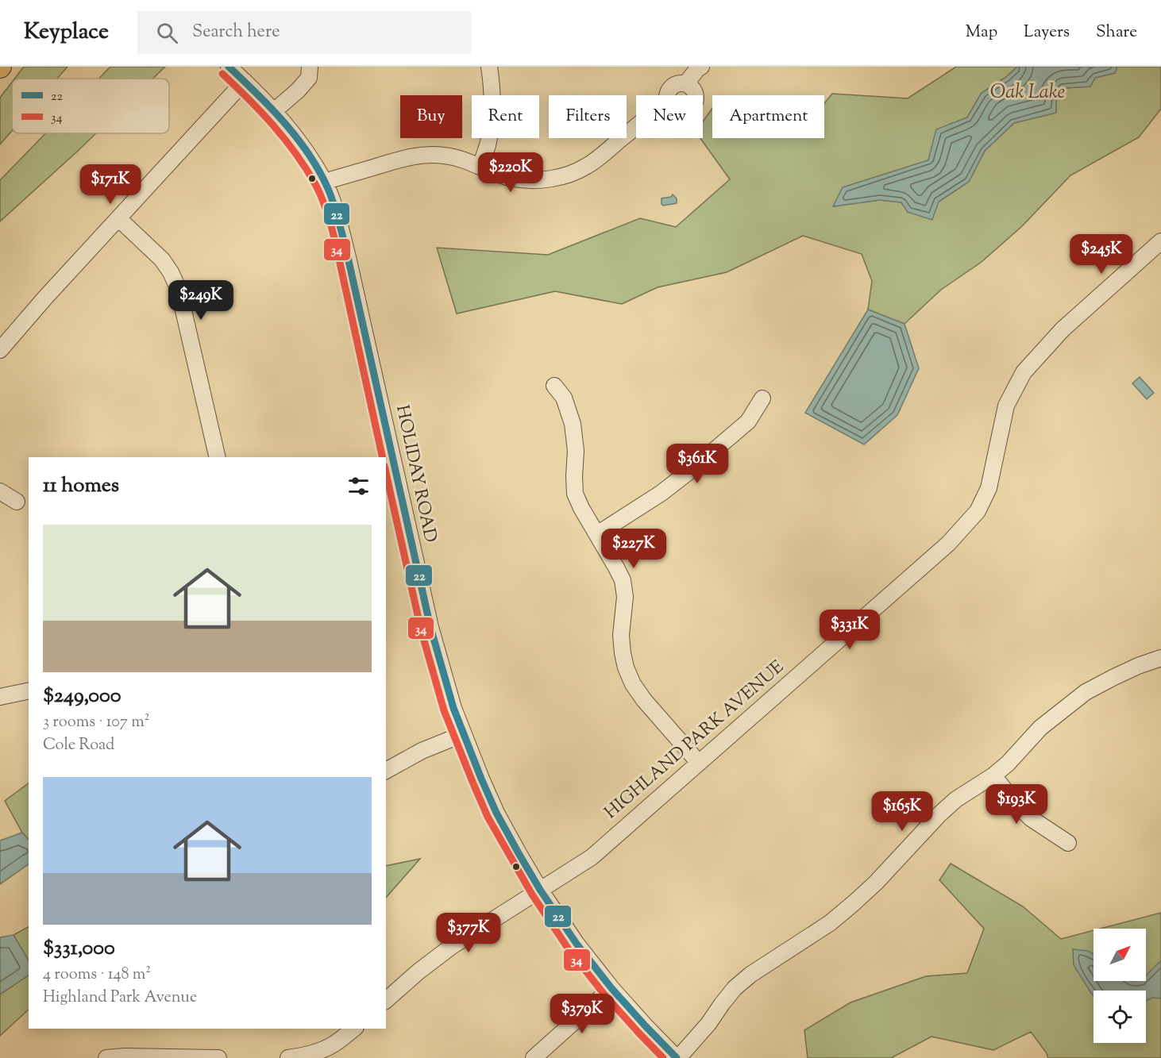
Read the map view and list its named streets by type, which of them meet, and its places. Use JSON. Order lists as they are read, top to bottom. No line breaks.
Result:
{"streets":{"street":["HOLIDAY ROAD","HIGHLAND PARK AVENUE"]},"crossings":[["HOLIDAY ROAD","HIGHLAND PARK AVENUE"]],"water":["Oak Lake"],"lines":["transit line 22","transit line 34"],"legend":["22","34"],"north":"top right","page":{"header":"Keyplace","search":"Search here","nav":["Map","Layers","Share"],"chip":["Buy","Rent","Filters","New","Apartment"],"price":["$220K","$171K","$245K","$249K","$361K","$227K","$331K","$193K","$165K","$377K","$379K"],"heading":"11 homes","list":[{"name":"$249,000","note":"3 rooms · 107 m² · Cole Road"},{"name":"$331,000","note":"4 rooms · 148 m² · Highland Park Avenue"}]}}
